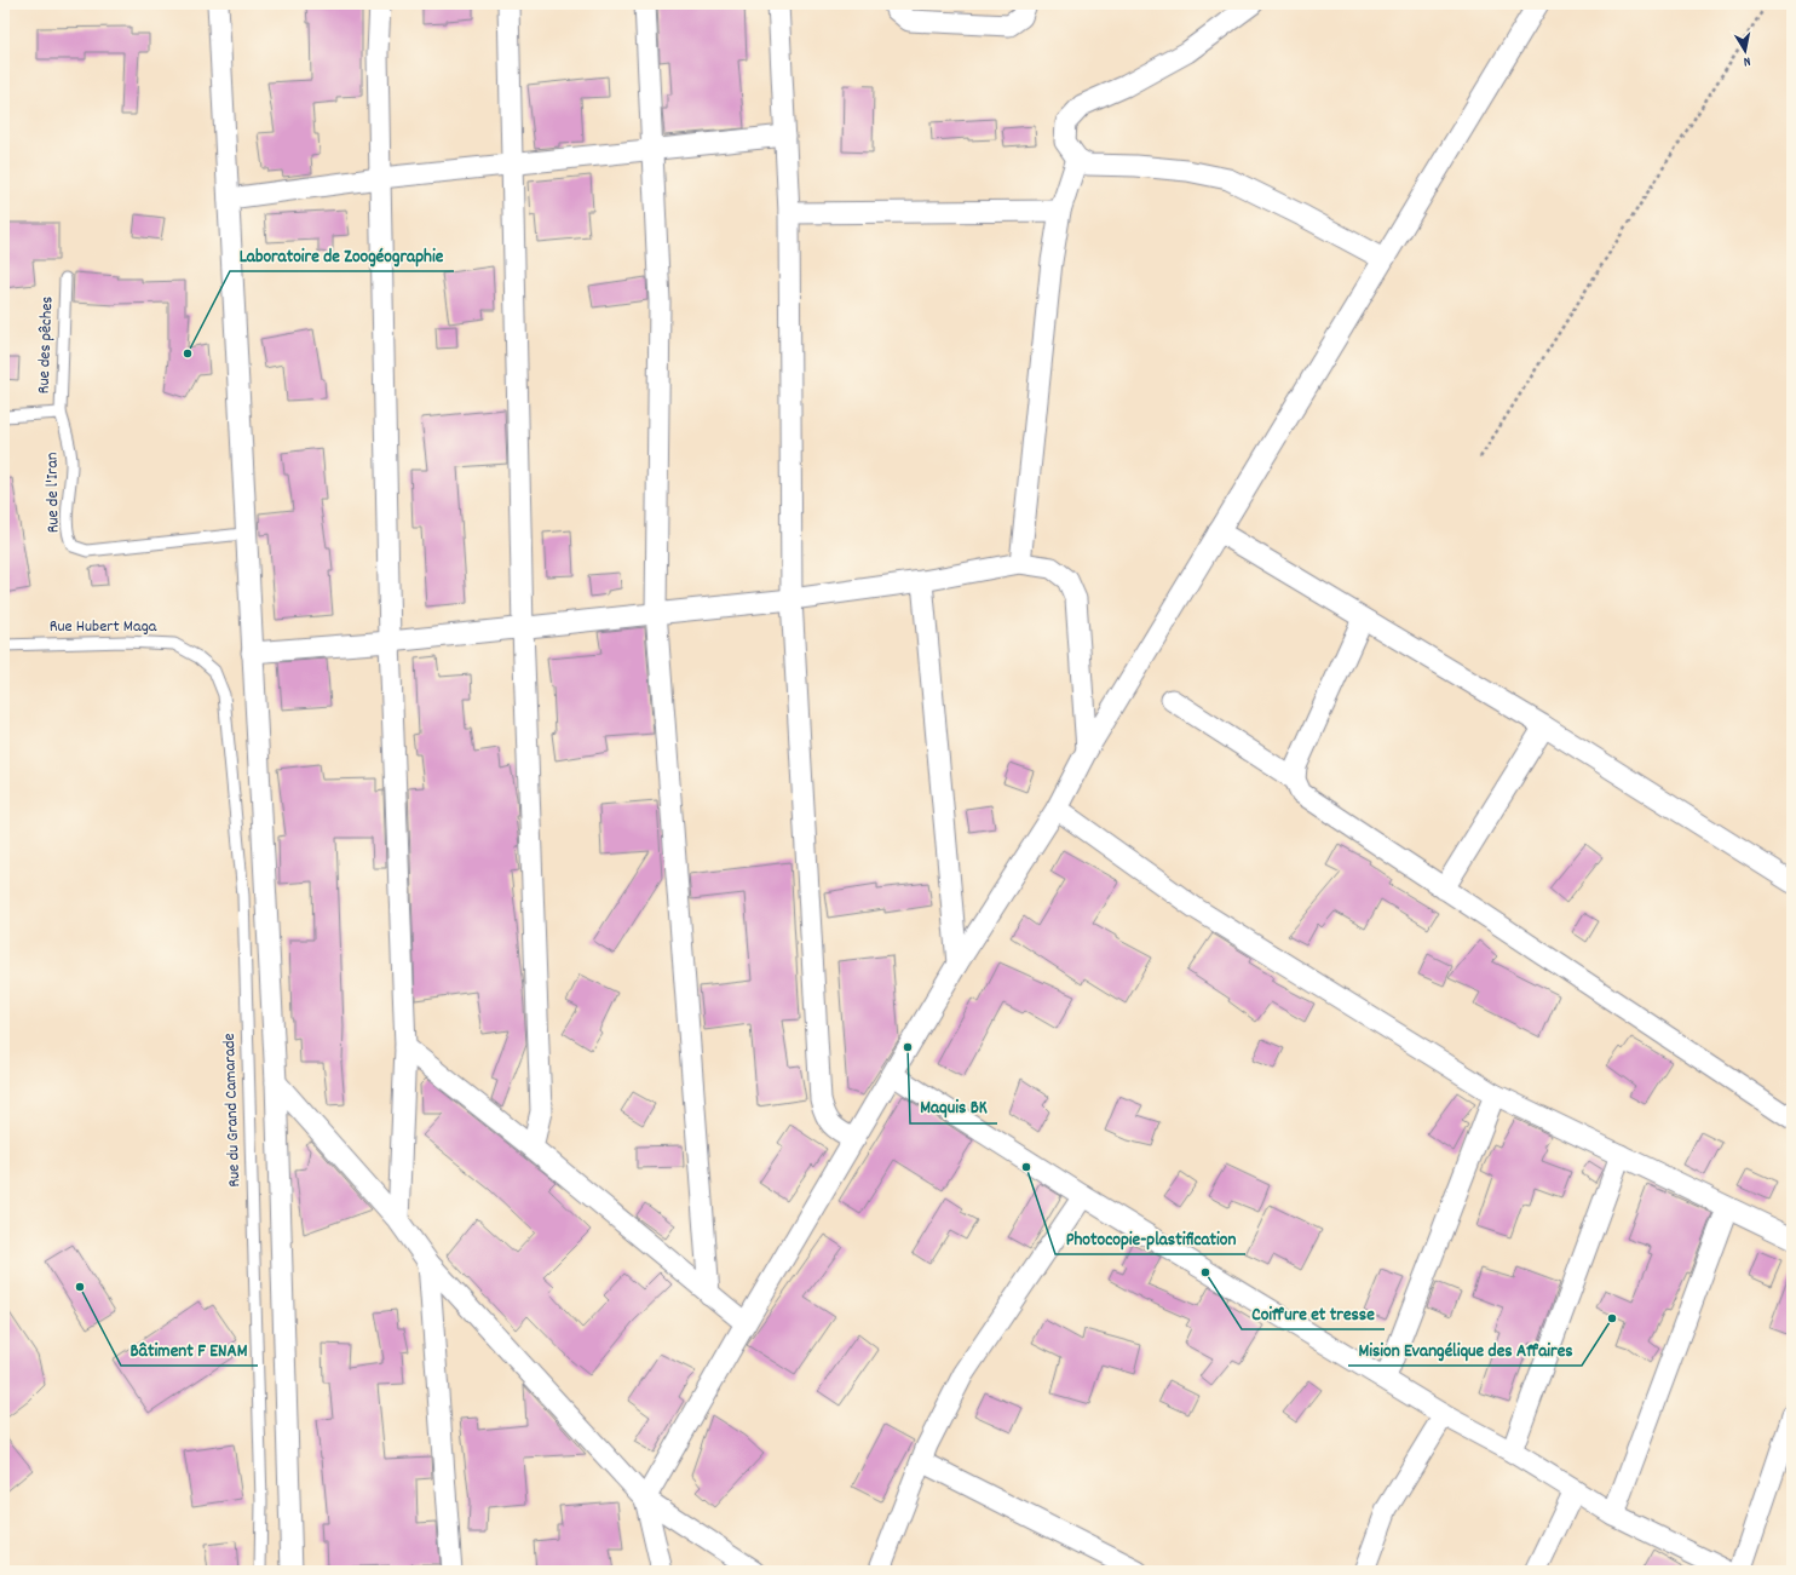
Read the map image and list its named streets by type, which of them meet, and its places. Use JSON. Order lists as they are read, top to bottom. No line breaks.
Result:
{"streets":{"lane":["Rue des pêches","Rue de l'Iran","Rue Hubert Maga","Rue du Grand Camarade"]},"crossings":[["Rue des pêches","Rue de l'Iran"],["Rue Hubert Maga","Rue du Grand Camarade"]],"places":["Laboratoire de Zoogéographie","Maquis BK","Photocopie-plastification","Coiffure et tresse","Bâtiment F ENAM","Mision Evangélique des Affaires"],"north":"bottom"}
